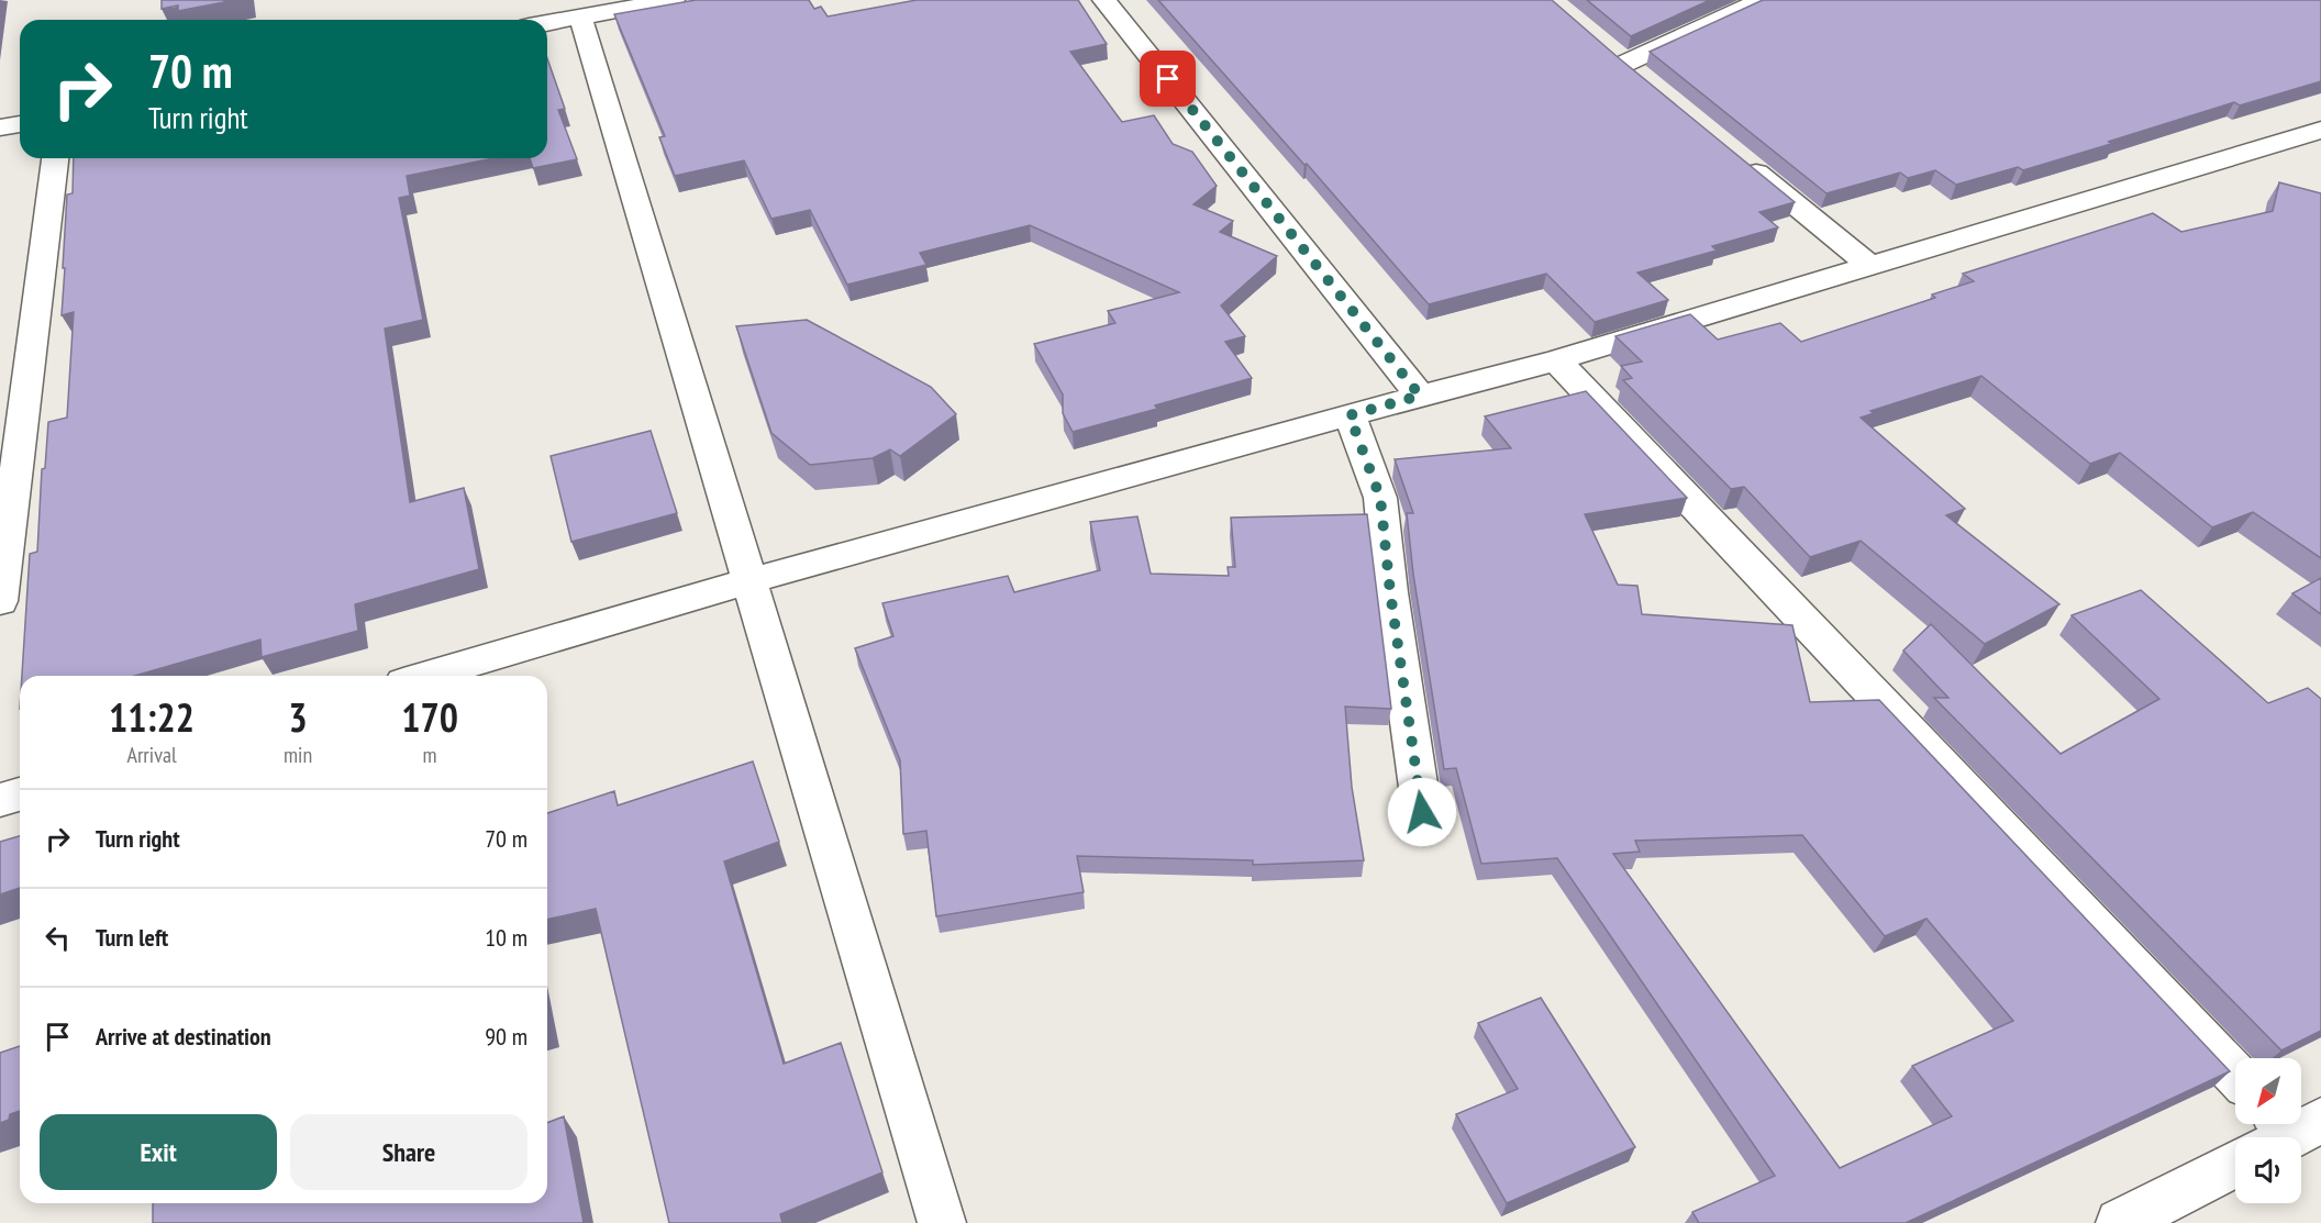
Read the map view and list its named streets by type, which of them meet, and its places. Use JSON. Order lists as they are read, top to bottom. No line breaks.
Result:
{"north":"bottom left","page":{"turn":["70 m","Turn right"],"eta":["11:22","Arrival","3","min","170","m"],"list":[{"name":"Turn right","value":"70 m"},{"name":"Turn left","value":"10 m"},{"name":"Arrive at destination","value":"90 m"}],"buttons":["Exit","Share"]}}
